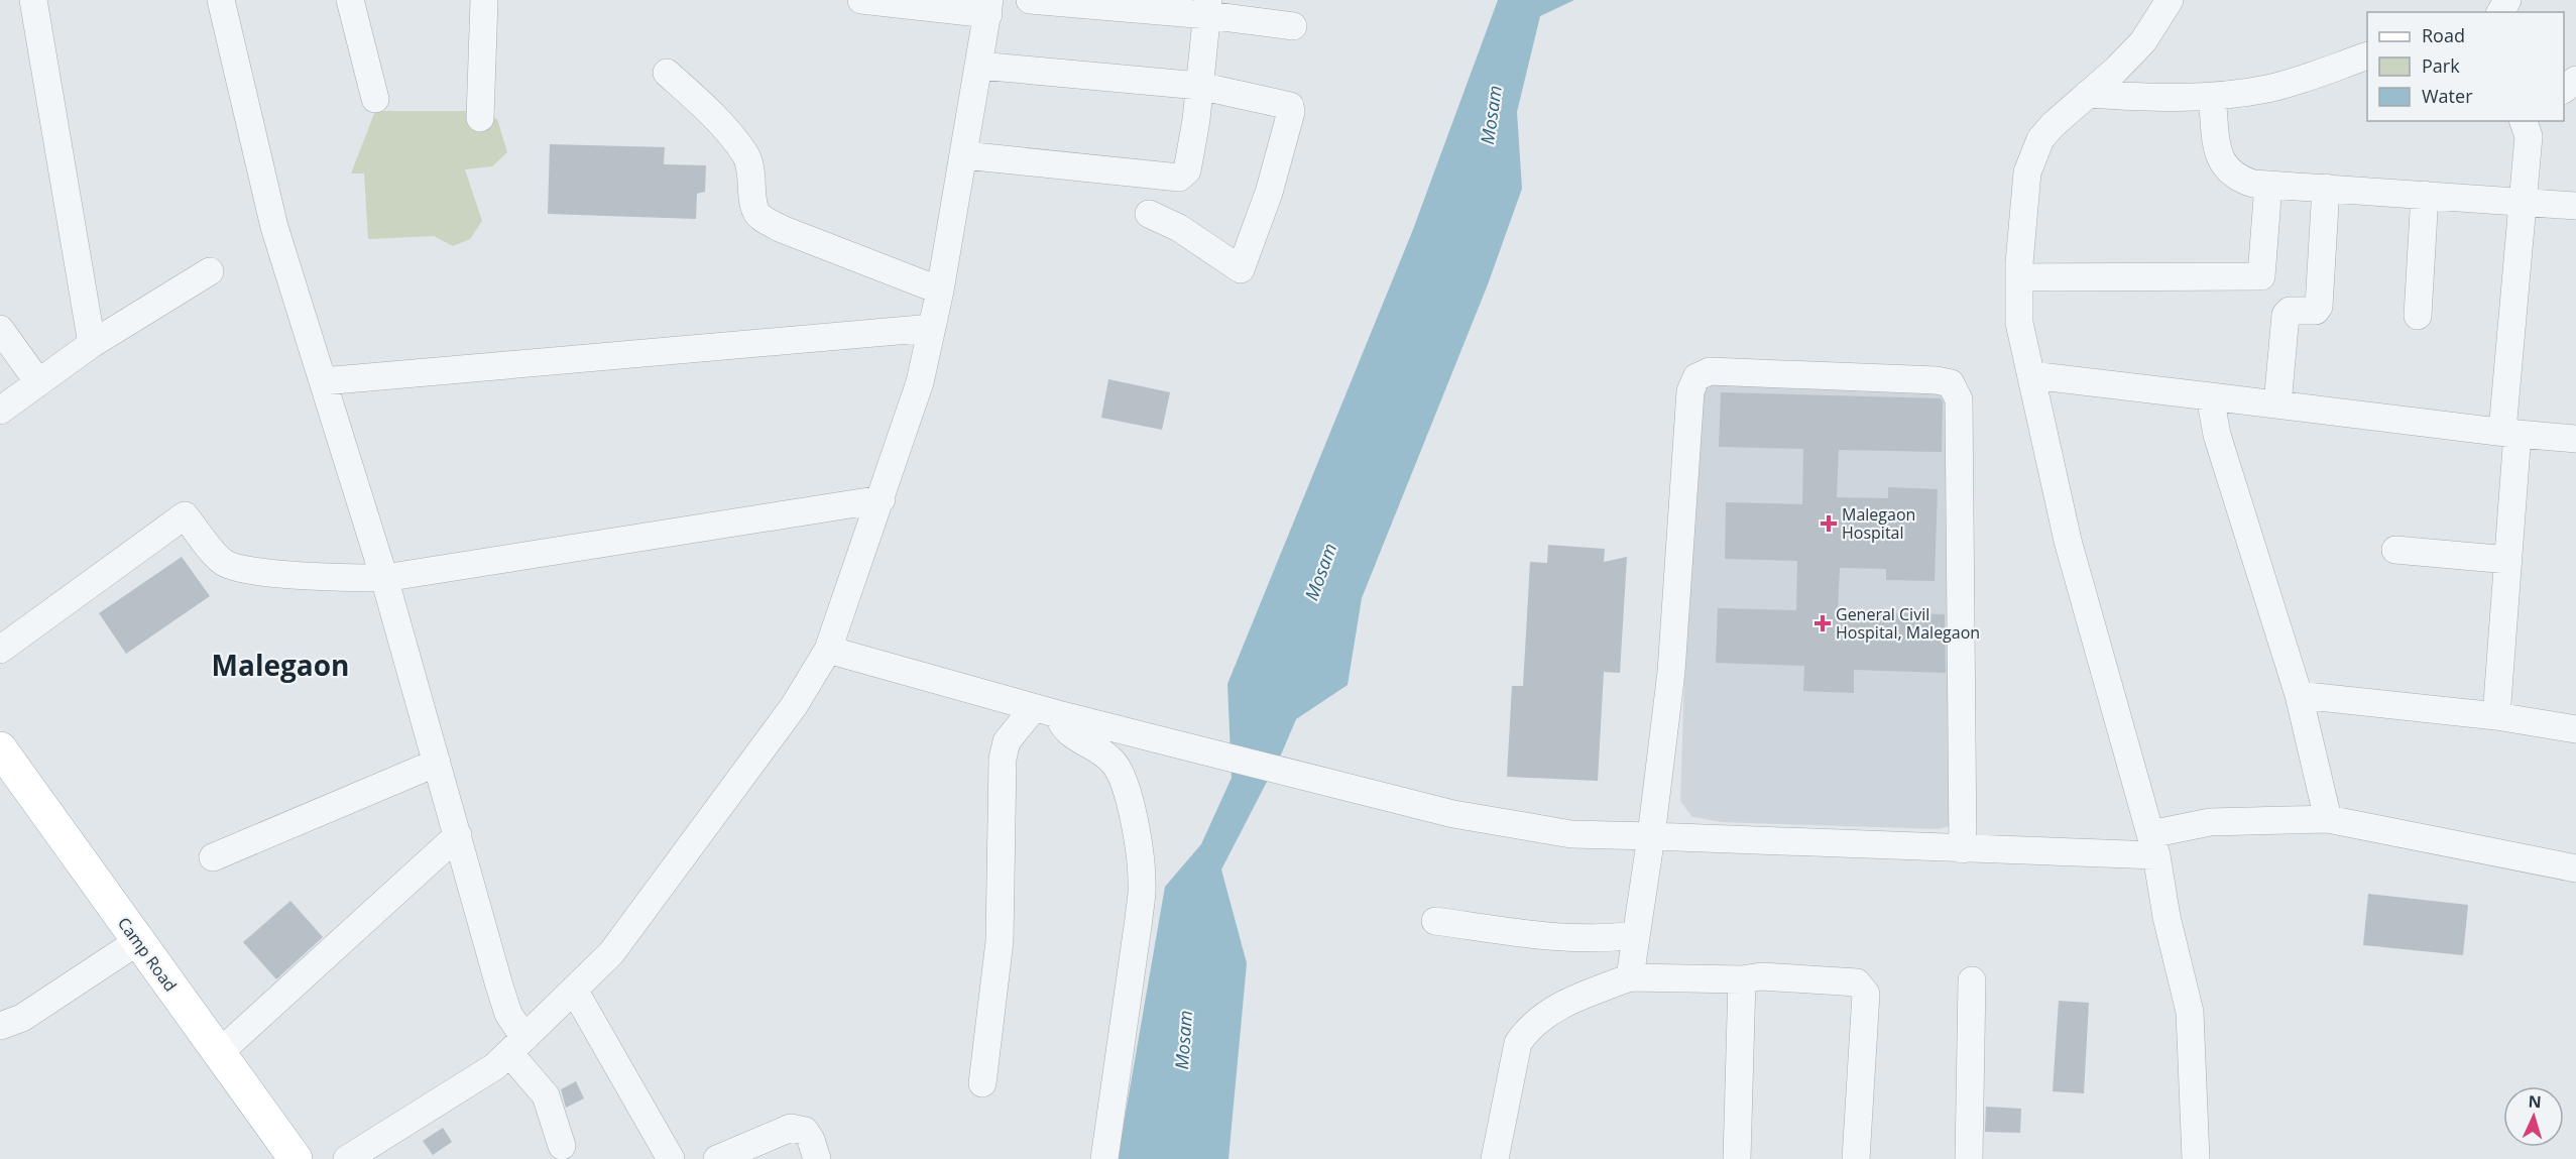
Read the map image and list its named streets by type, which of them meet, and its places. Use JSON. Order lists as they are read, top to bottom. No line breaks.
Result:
{"streets":{"main road":["Camp Road"]},"districts":["Malegaon"],"water":["Mosam"],"places":{"health":["Malegaon Hospital","General Civil Hospital, Malegaon"]},"legend":["Road","Park","Water"],"north":"top"}
